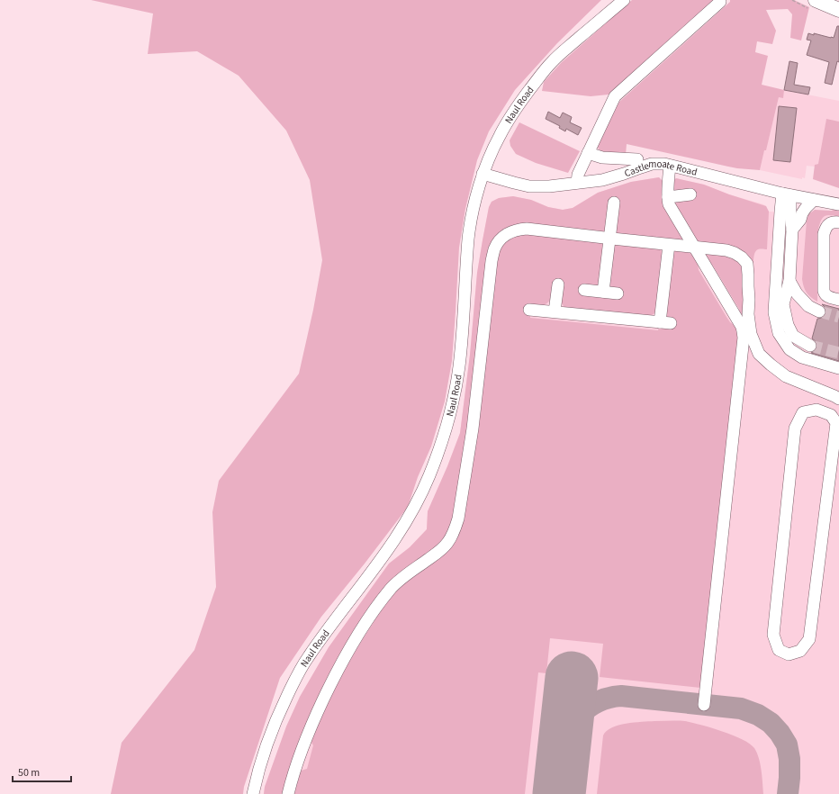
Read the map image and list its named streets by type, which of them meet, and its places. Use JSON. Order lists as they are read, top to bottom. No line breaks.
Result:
{"streets":{"street":["Naul Road","Castlemoate Road"]},"crossings":[["Naul Road","Castlemoate Road"]],"scale_bar":"50 m"}
